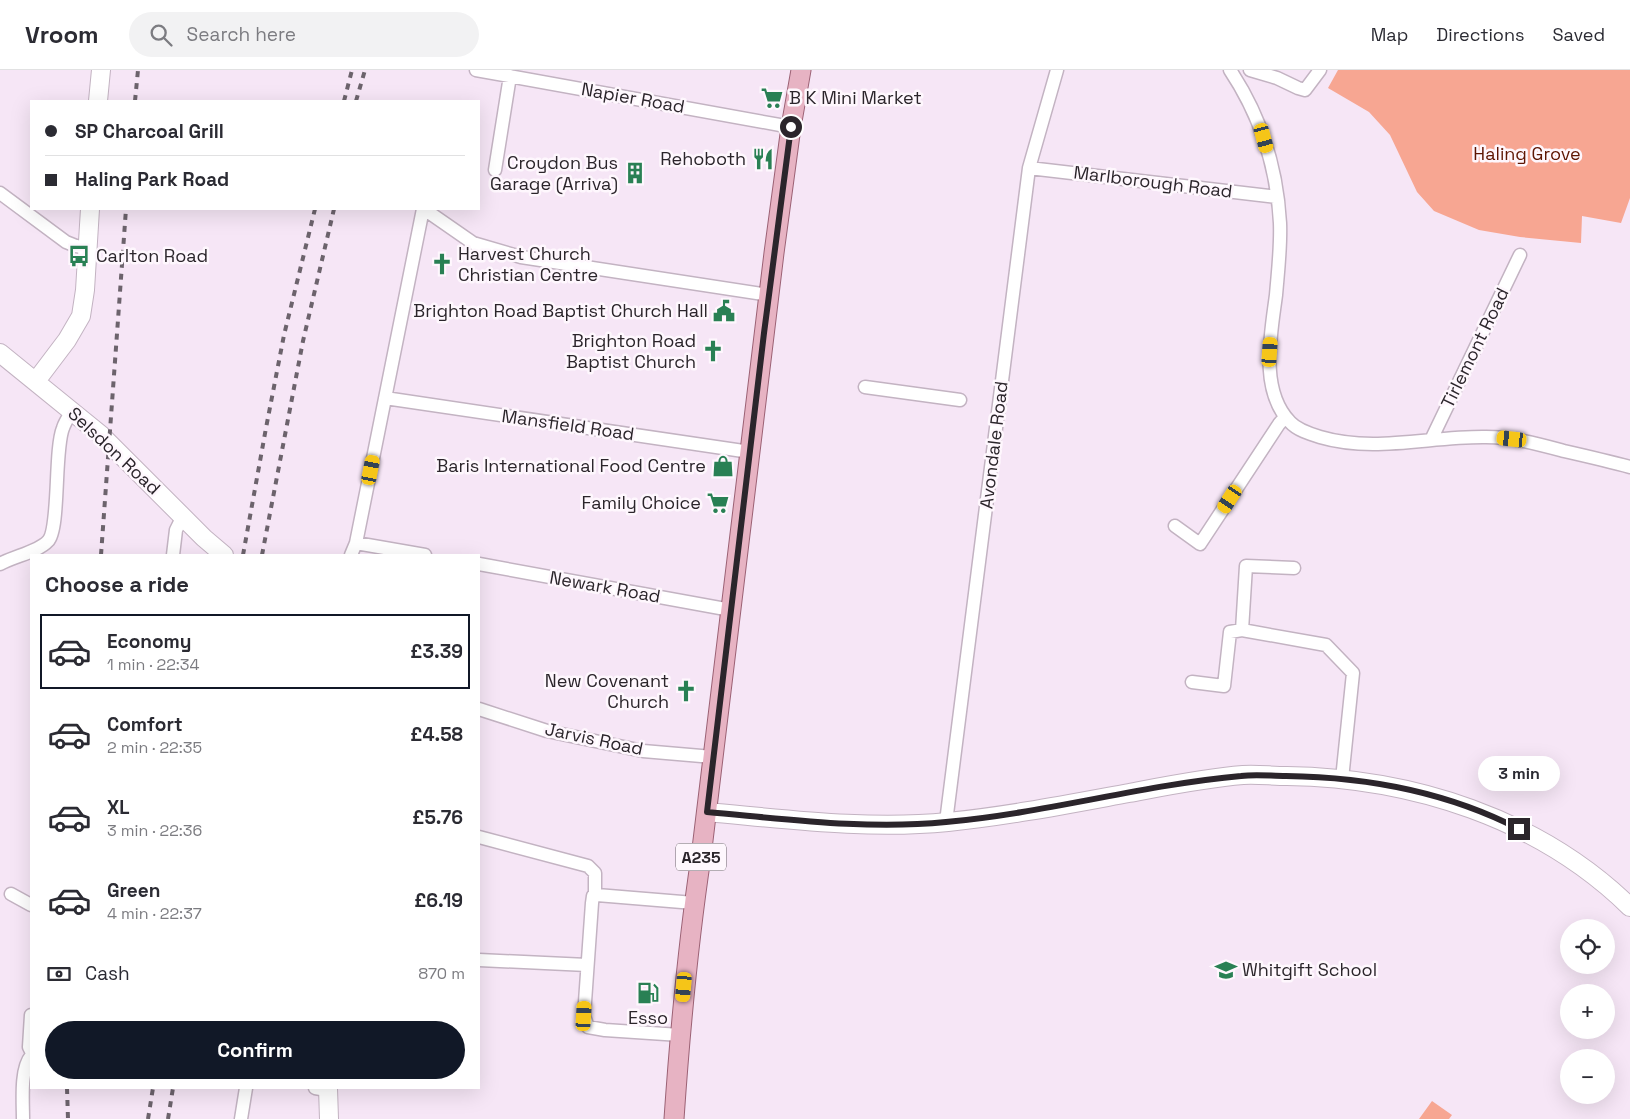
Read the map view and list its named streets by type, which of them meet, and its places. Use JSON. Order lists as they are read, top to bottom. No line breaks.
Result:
{"streets":{"main road":["A235"],"street":["Napier Road","Marlborough Road","Tirlemont Road","Mansfield Road","Avondale Road","Selsdon Road","Newark Road","Jarvis Road"]},"crossings":[["Napier Road","A235"],["Marlborough Road","Avondale Road"],["Mansfield Road","A235"],["Newark Road","A235"],["Jarvis Road","A235"]],"parks":["Haling Grove"],"places":{"supermarket":["B K Mini Market","Family Choice"],"restaurant":["Rehoboth"],"building":["Croydon Bus Garage (Arriva)"],"bus stop":["Carlton Road"],"church":["Harvest Church Christian Centre","Brighton Road Baptist Church","New Covenant Church"],"public building":["Brighton Road Baptist Church Hall"],"shop":["Baris International Food Centre"],"school or university":["Whitgift School"],"fuel station":["Esso"]},"page":{"header":"Vroom","search":"Search here","nav":["Map","Directions","Saved"],"banner":["SP Charcoal Grill","Haling Park Road"],"heading":"Choose a ride","list":[{"name":"Economy","note":"1 min · 22:34","value":"£3.39"},{"name":"Comfort","note":"2 min · 22:35","value":"£4.58"},{"name":"XL","note":"3 min · 22:36","value":"£5.76"},{"name":"Green","note":"4 min · 22:37","value":"£6.19"}],"bubble":"3 min","map_buttons":["+","−"],"pay":["Cash","870 m"],"buttons":"Confirm"}}
